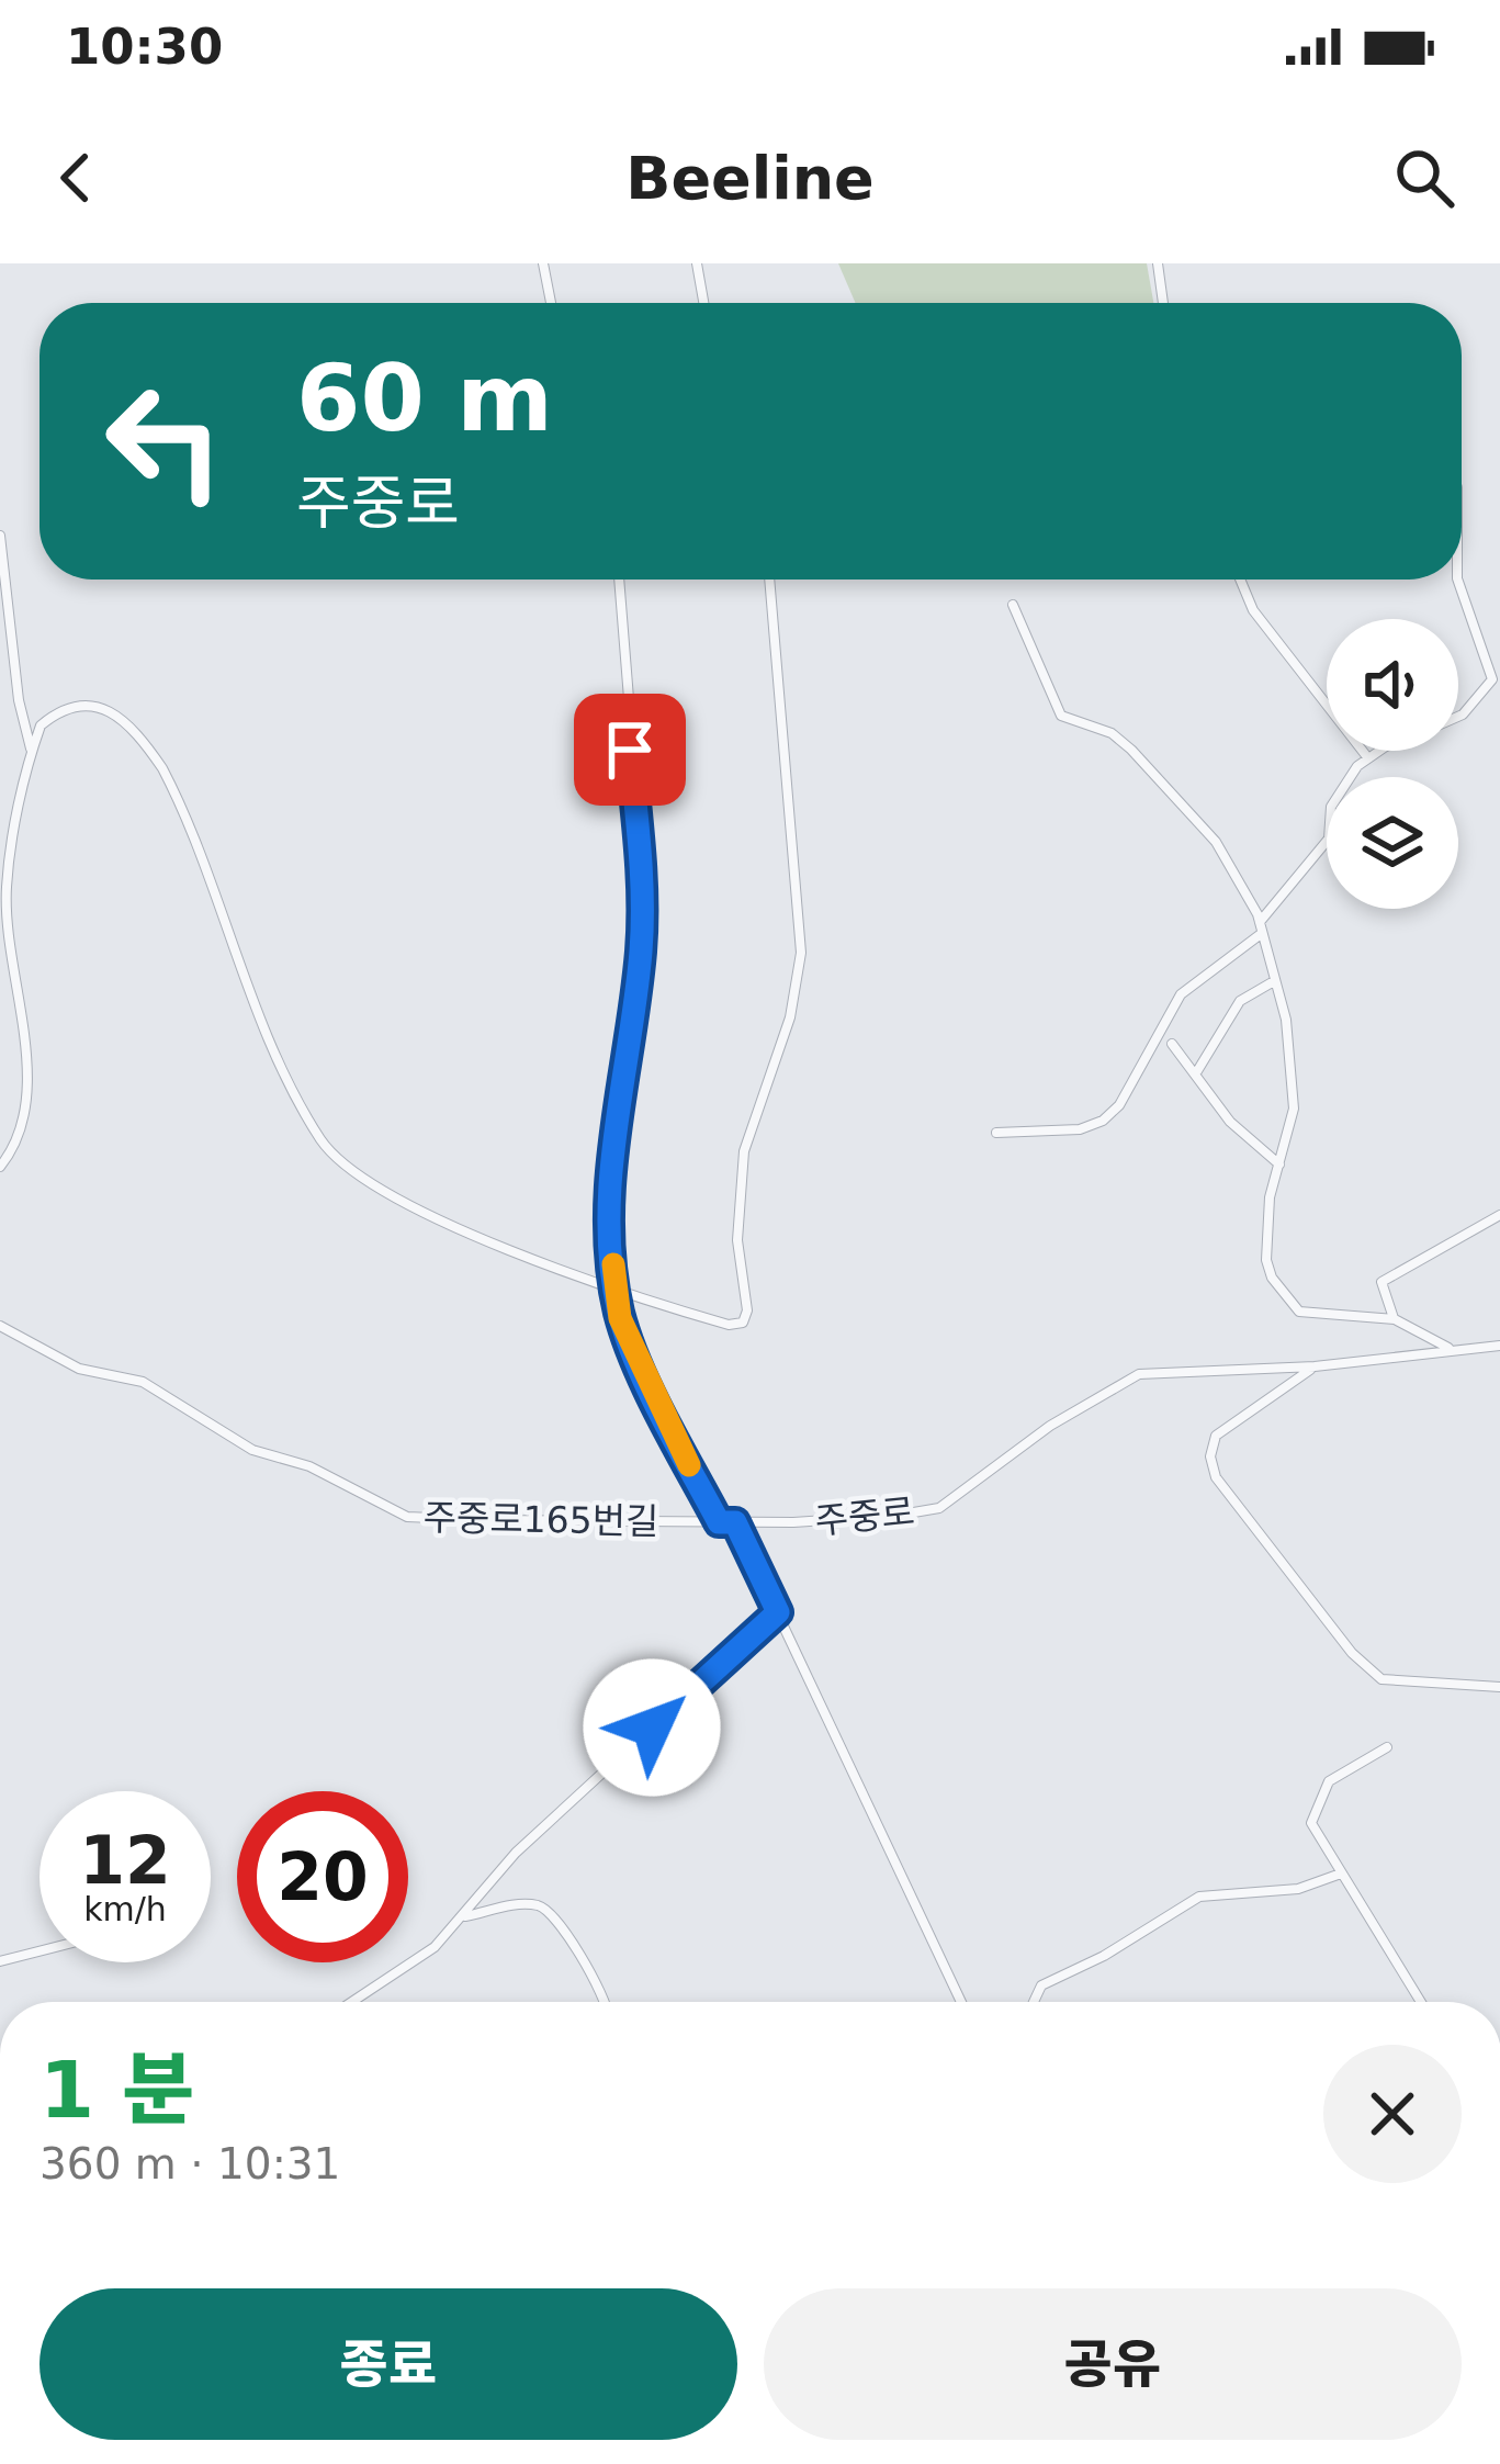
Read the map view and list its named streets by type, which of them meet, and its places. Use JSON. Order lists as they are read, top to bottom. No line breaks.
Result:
{"streets":{"lane":["주중로","주중로165번길"]},"crossings":[["주중로","주중로165번길"]],"page":{"status":"10:30","header":"Beeline","turn":["60 m","주중로"],"speed":"12 km/h","limit":"20","heading":["1 분","360 m · 10:31"],"buttons":["종료","공유"]}}
